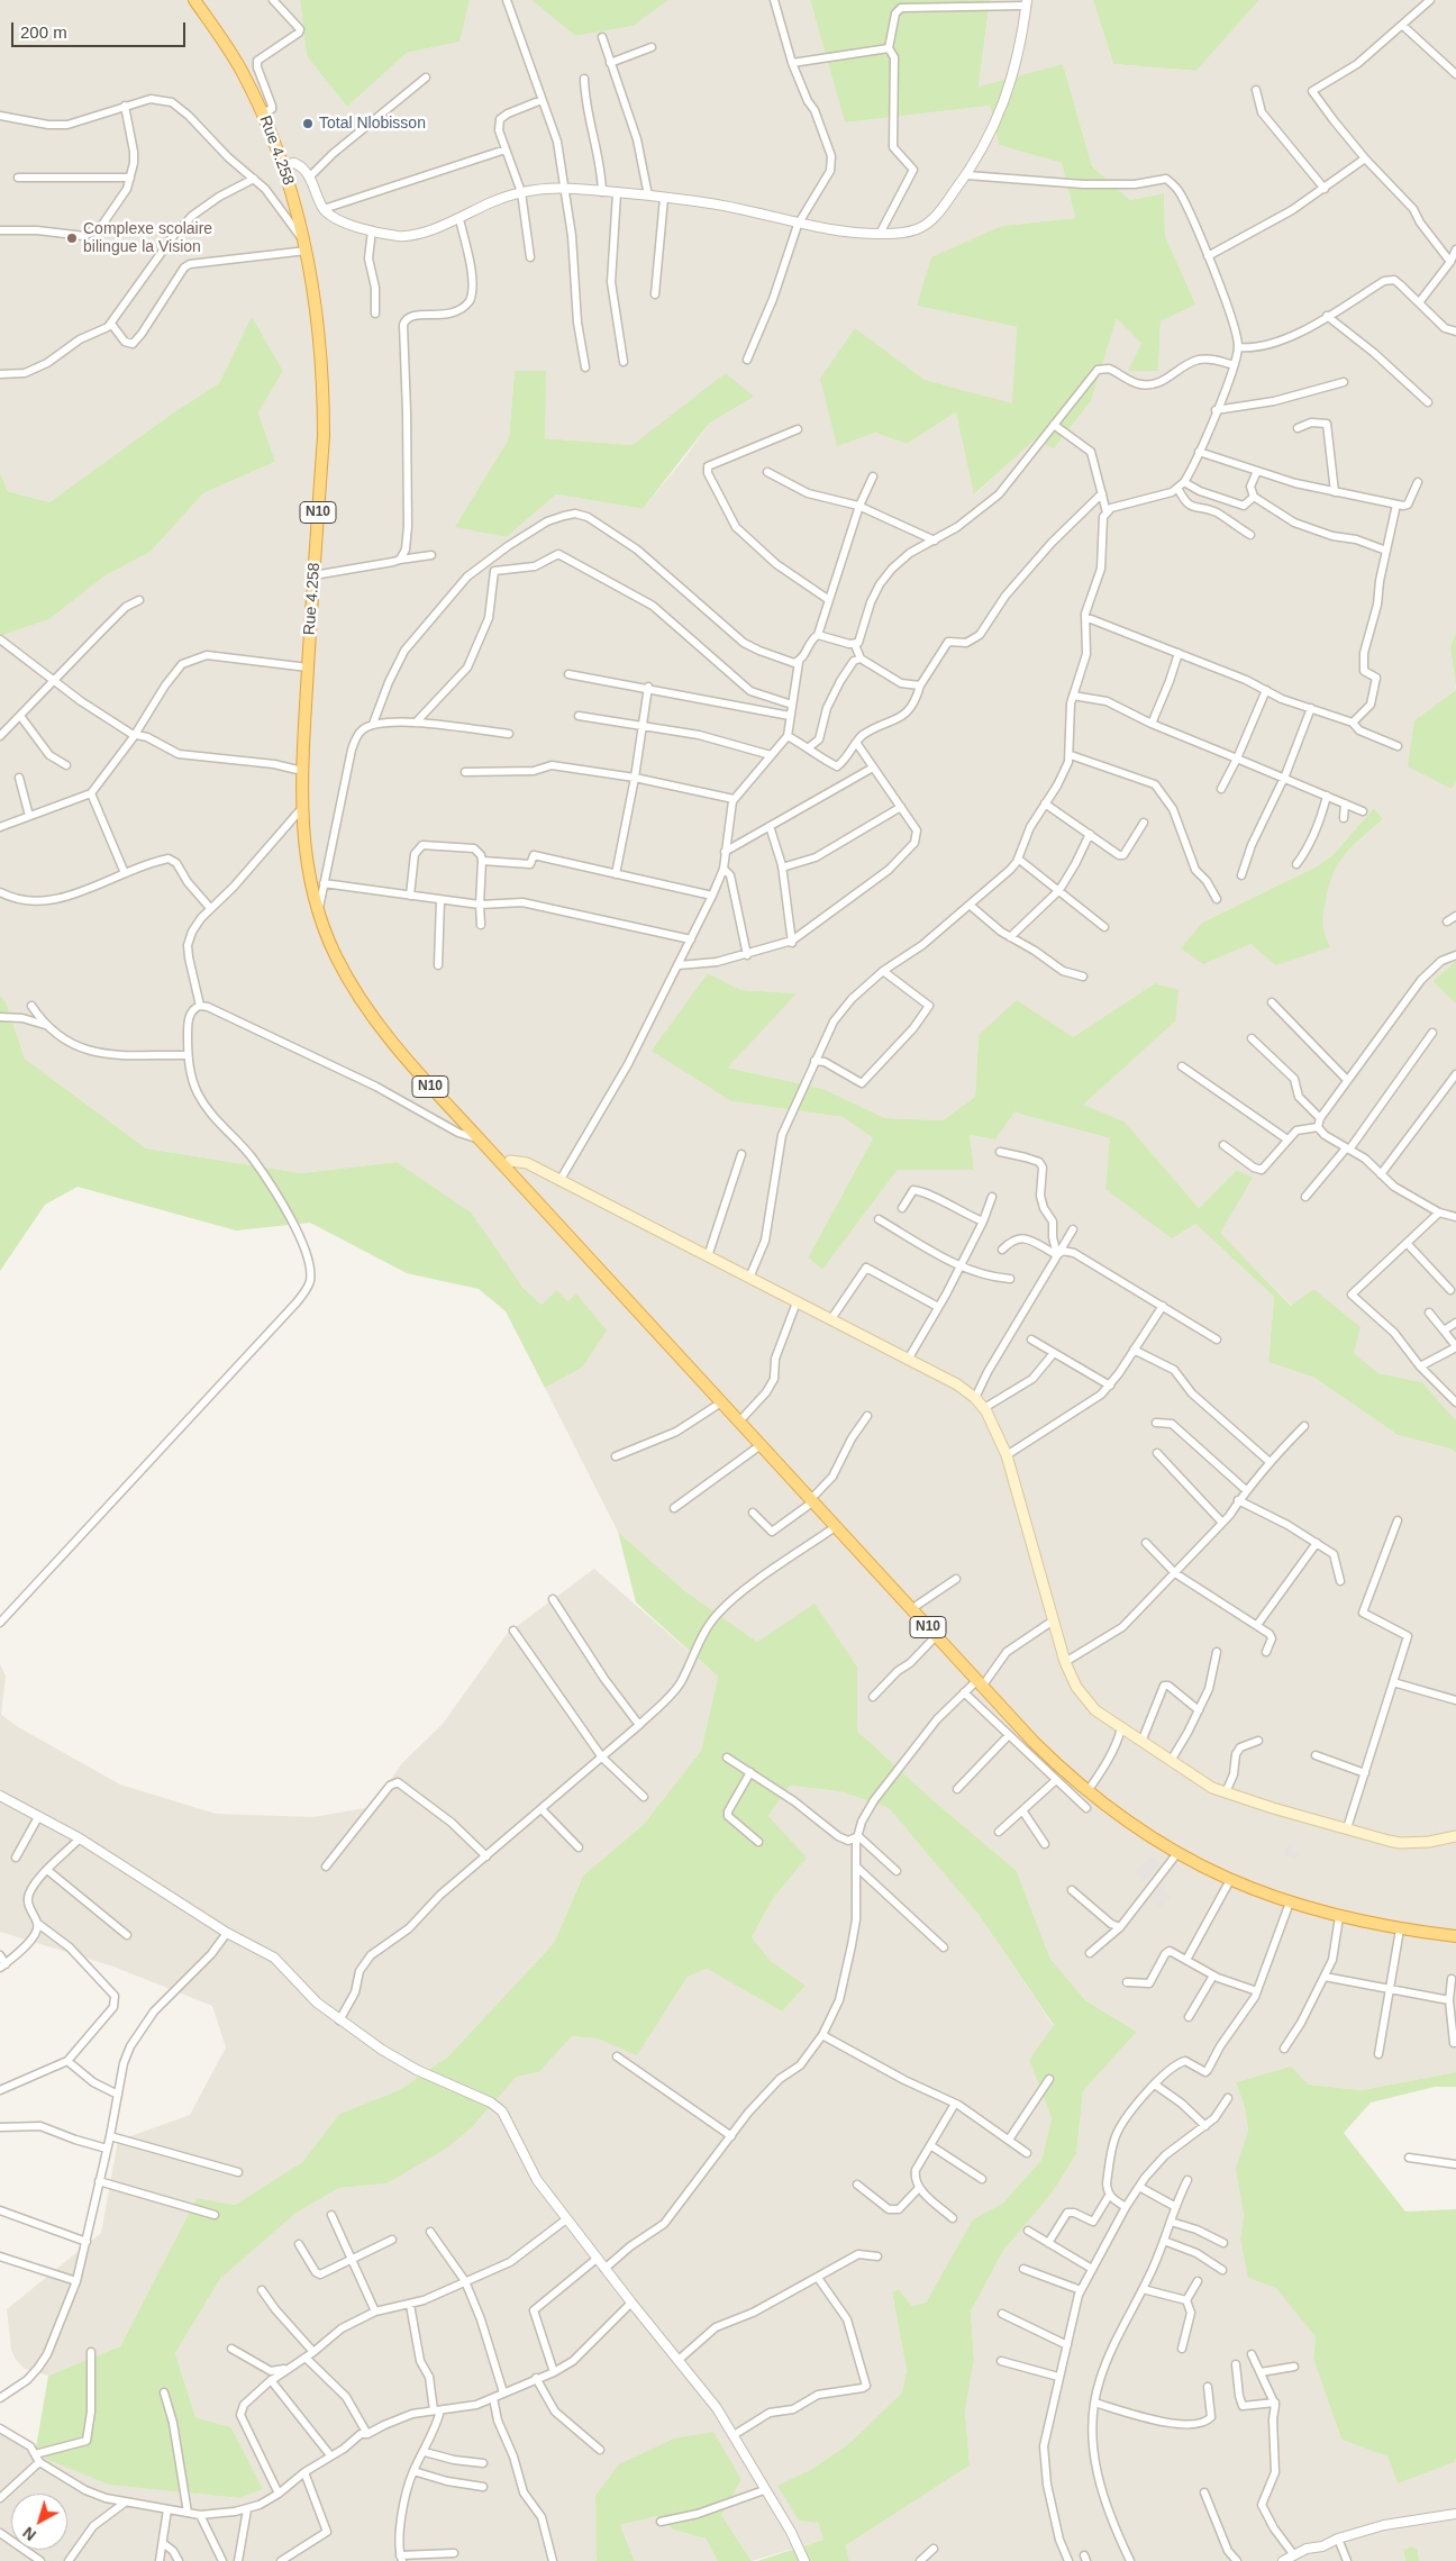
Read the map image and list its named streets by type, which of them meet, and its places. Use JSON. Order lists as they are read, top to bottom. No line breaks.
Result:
{"streets":{"highway":["Rue 4.258","N10"]},"crossings":[["Rue 4.258","N10"]],"places":["Total Nlobisson","Complexe scolaire bilingue la Vision"],"scale_bar":"200 m","north":"bottom left"}
